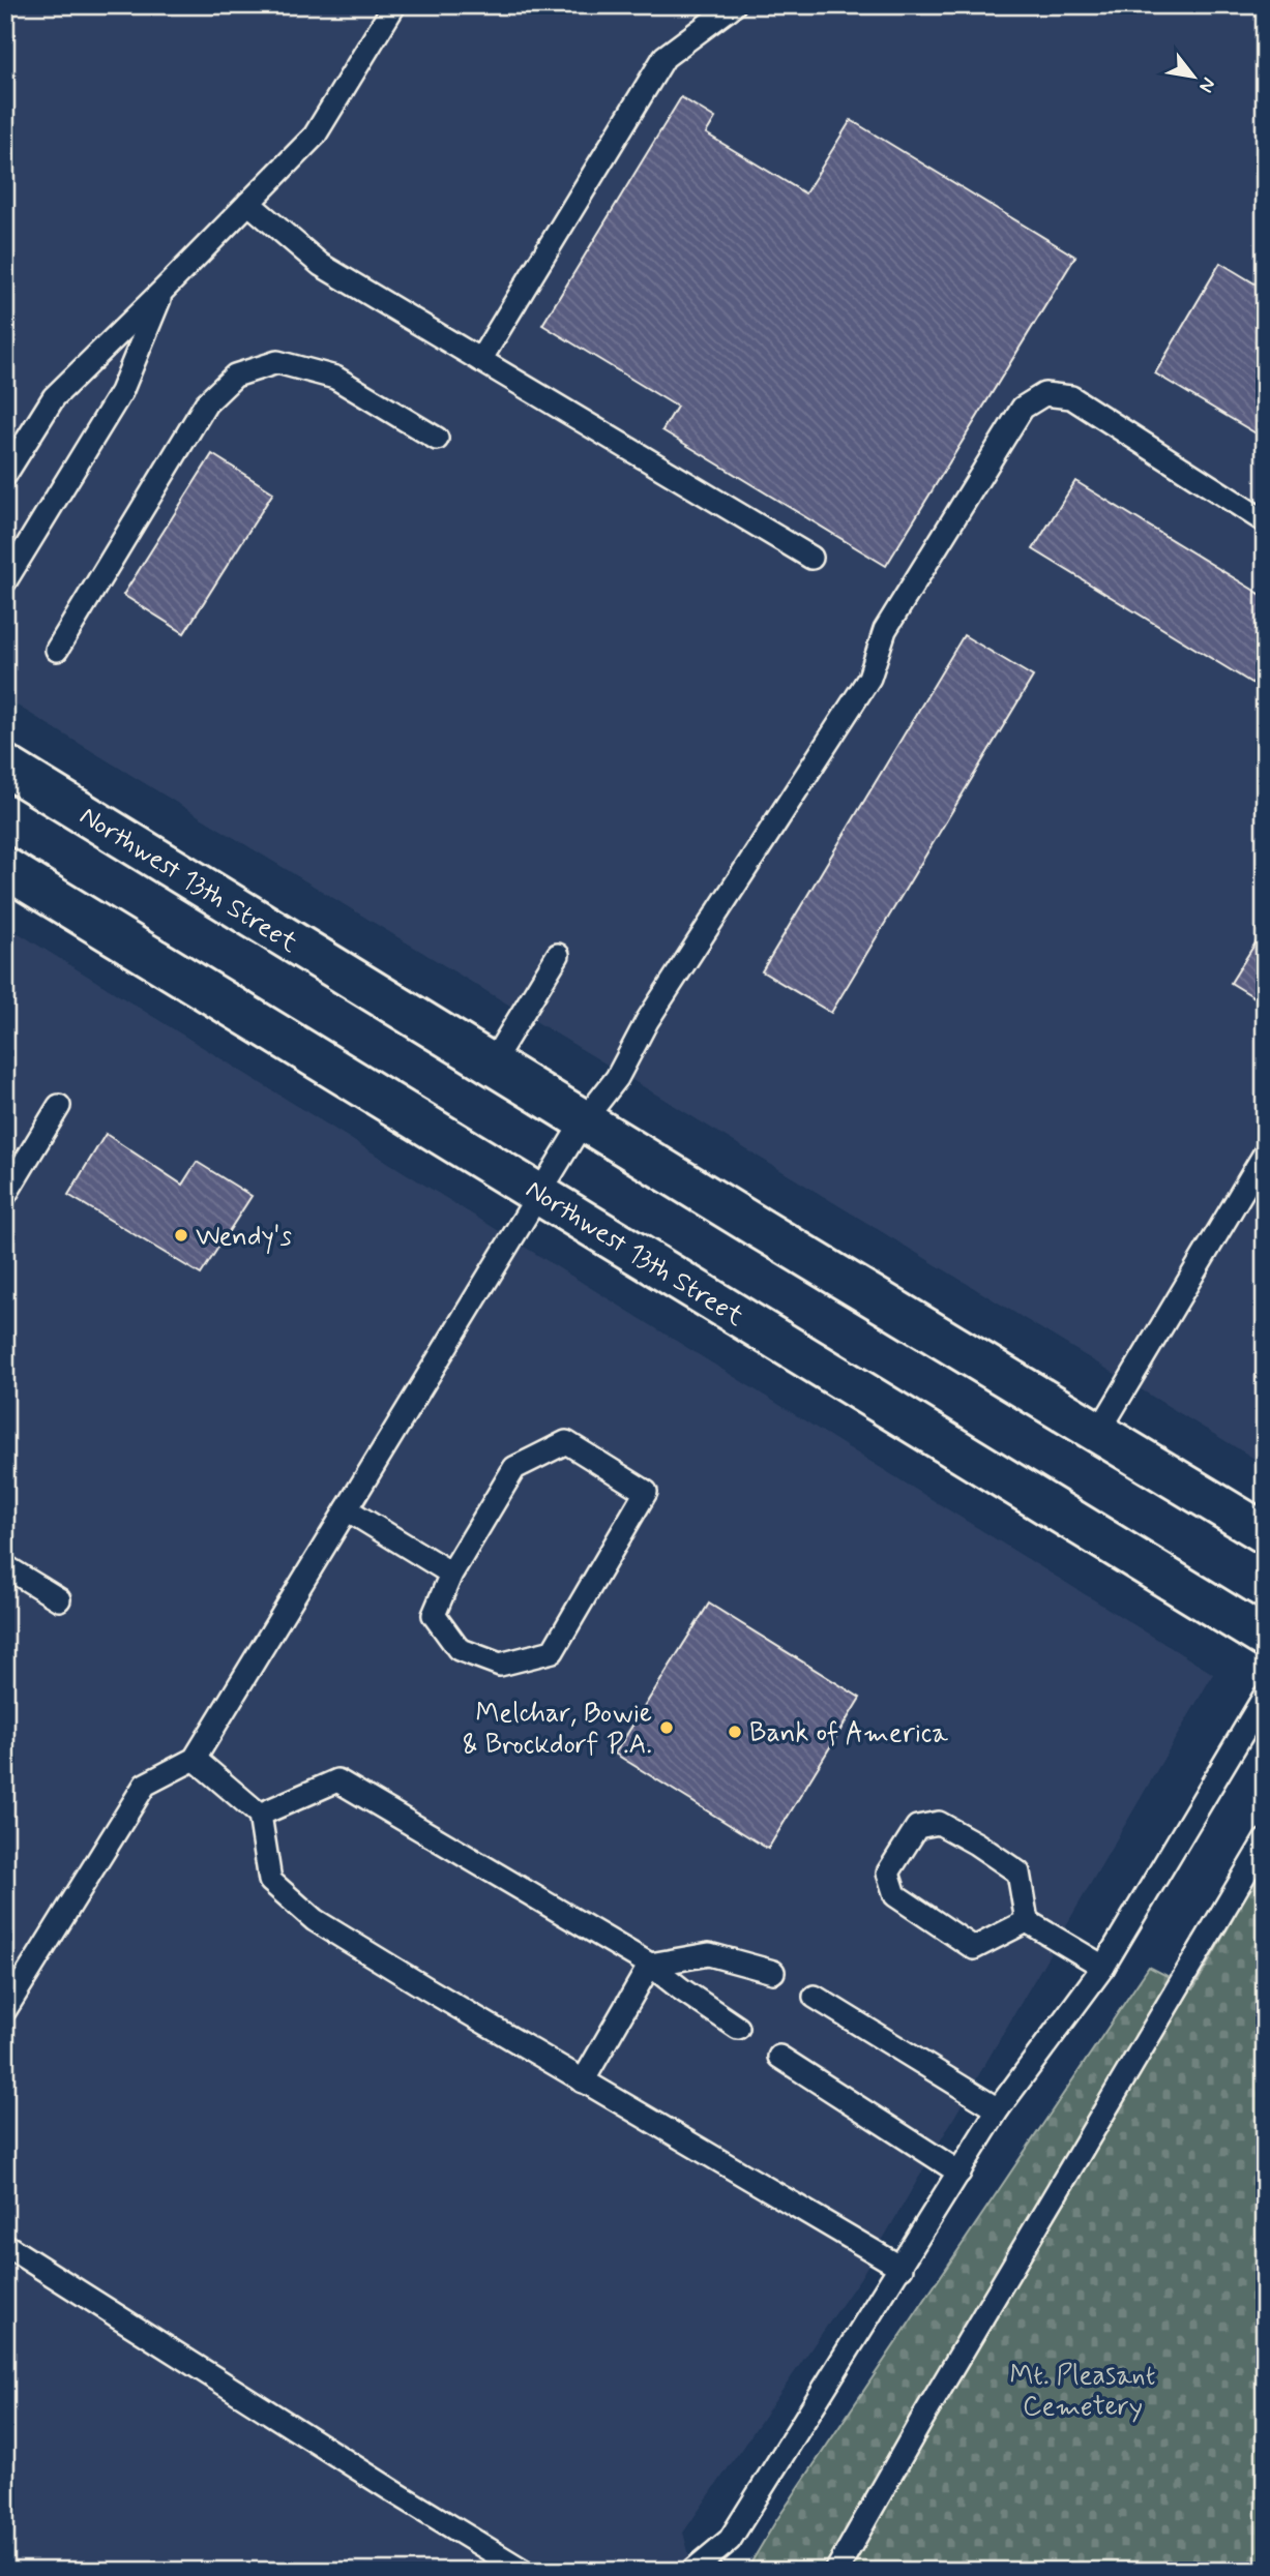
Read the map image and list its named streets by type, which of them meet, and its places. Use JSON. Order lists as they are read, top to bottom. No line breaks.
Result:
{"streets":{"main road":["Northwest 13th Street"]},"parks":["Mt. Pleasant Cemetery"],"places":["Wendy's","Melchar, Bowie & Brockdorf P.A.","Bank of America"],"north":"bottom right"}
